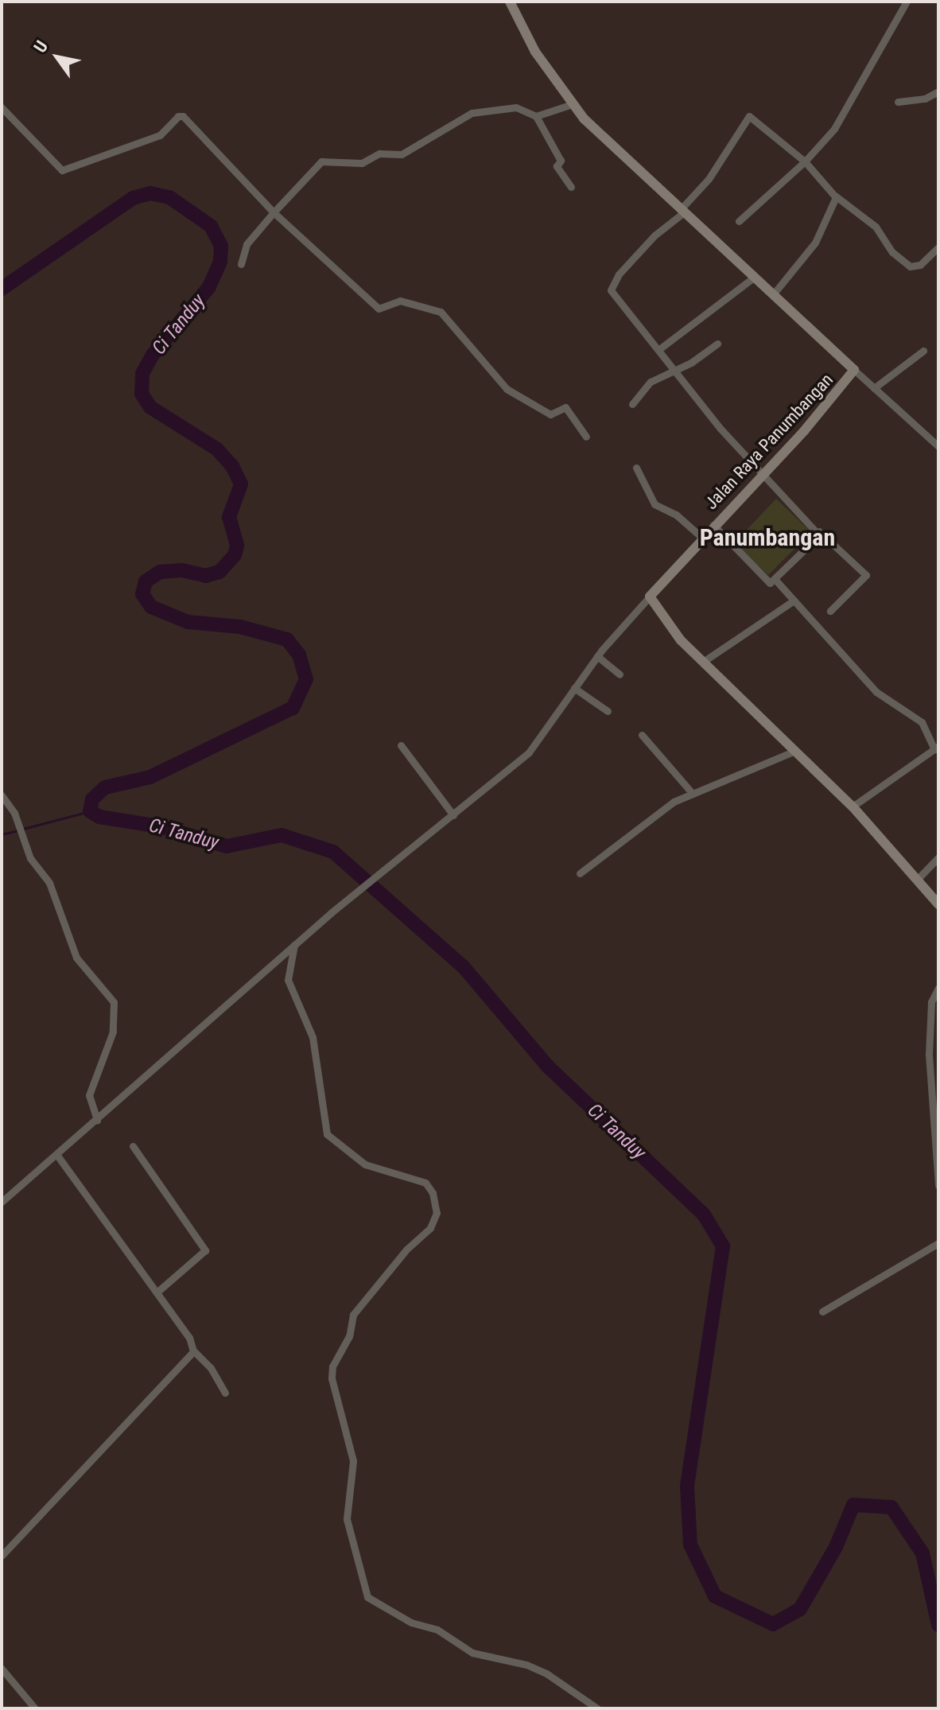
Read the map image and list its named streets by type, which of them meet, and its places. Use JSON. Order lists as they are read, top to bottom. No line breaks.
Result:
{"streets":{"main road":["Jalan Raya Panumbangan"]},"districts":["Panumbangan"],"water":["Ci Tanduy"],"north":"top left"}
